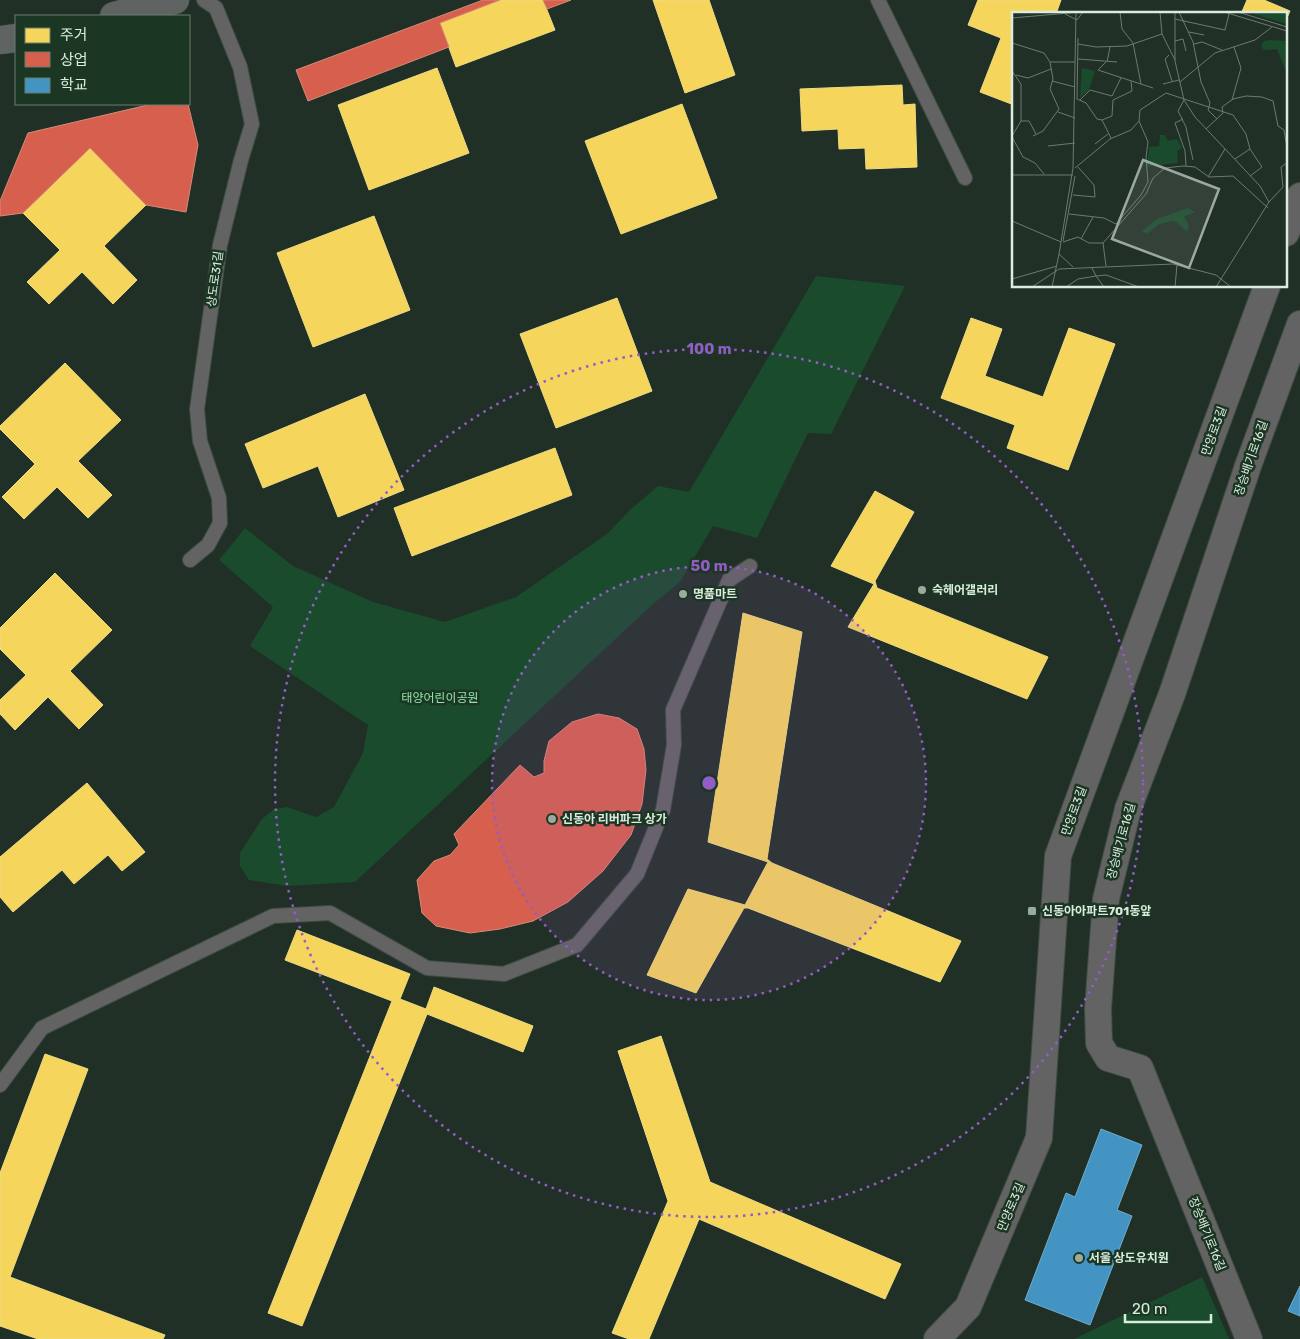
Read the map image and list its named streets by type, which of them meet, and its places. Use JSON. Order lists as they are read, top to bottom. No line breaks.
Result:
{"streets":{"street":["만양로3길","장승배기로16길"],"lane":["상도로31길"]},"parks":["태양어린이공원"],"places":{"other":["숙헤어갤러리","명품마트","신동아 리버파크 상가","서울 상도유치원"],"transit":["신동아아파트701동앞"]},"legend":["주거","상업","학교"],"scale_bar":"20 m","rings":["100 m","50 m"]}
